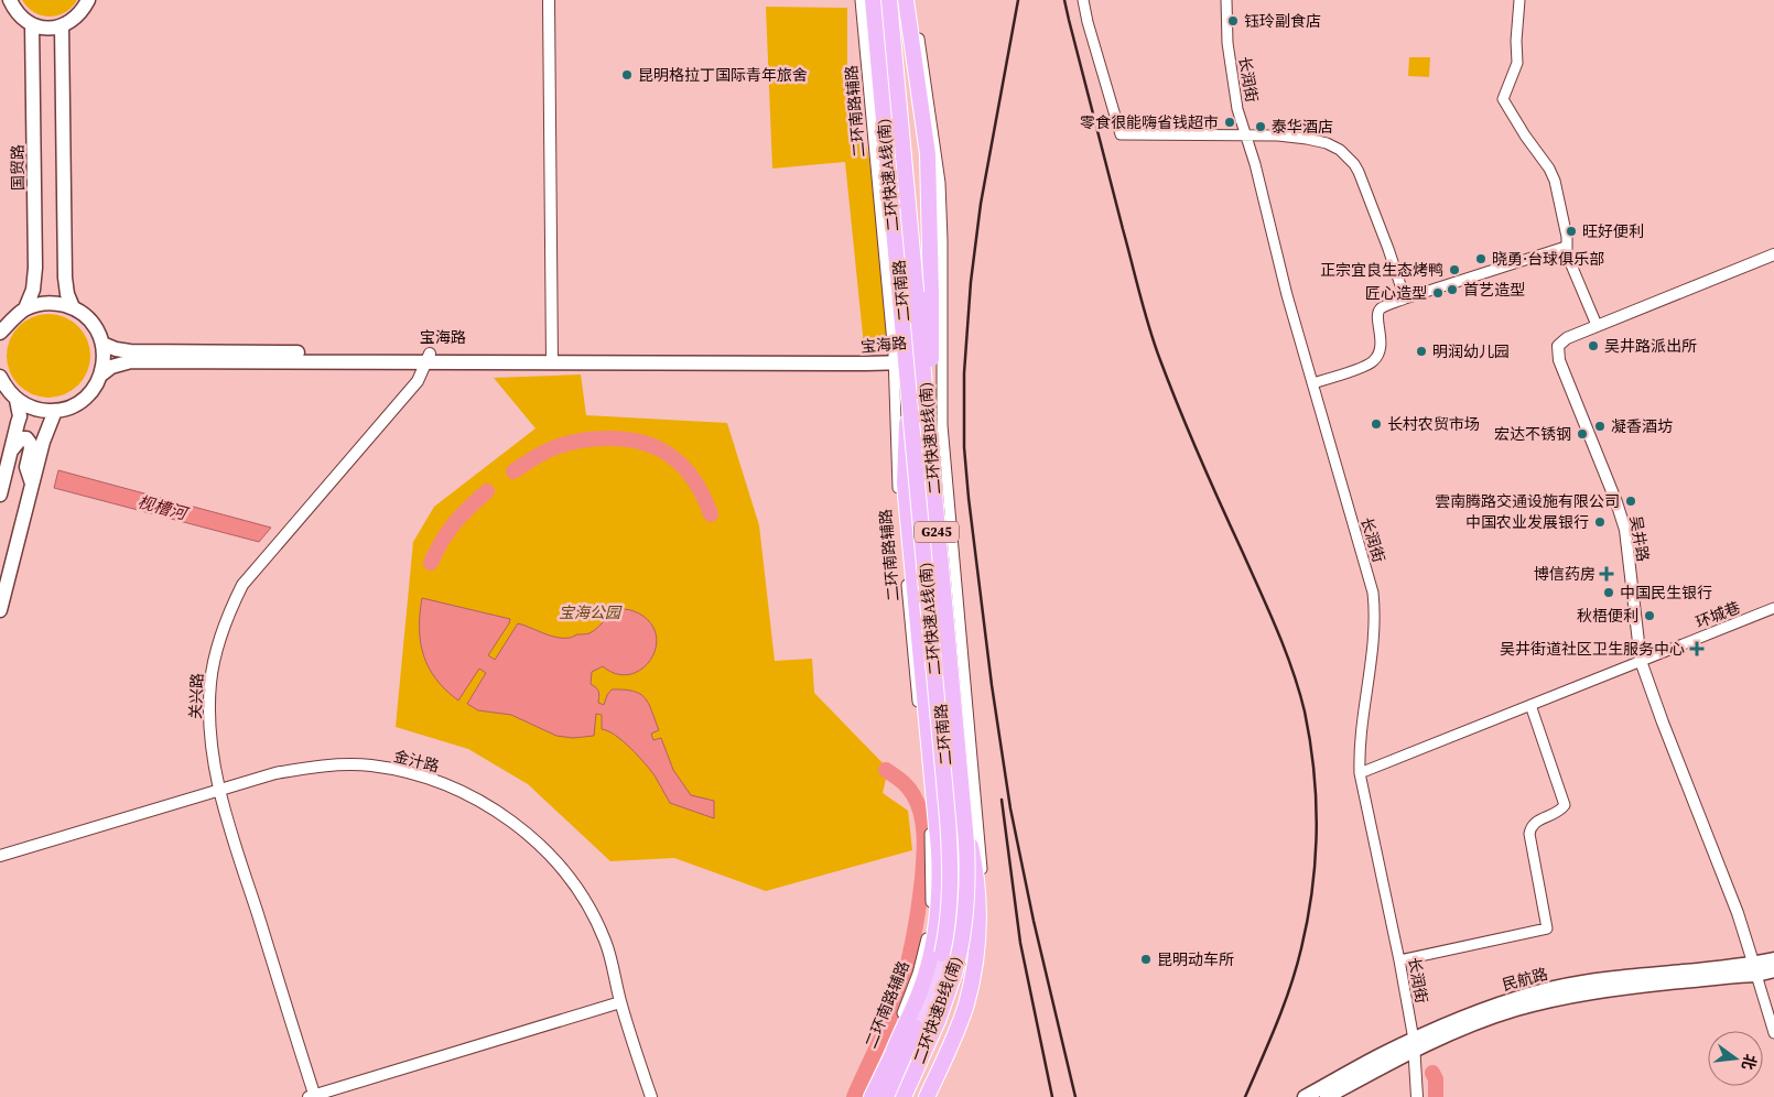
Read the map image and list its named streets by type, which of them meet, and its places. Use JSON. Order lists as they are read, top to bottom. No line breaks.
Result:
{"streets":{"highway":["二环快速A线(南)","二环快速B线(南)"],"main road":["国贸路","二环南路","宝海路","G245","民航路"],"street":["长润街","二环南路辅路","吴井路","环城巷","关兴路","金汁路"]},"crossings":[["长润街","环城巷"],["长润街","民航路"],["二环南路辅路","二环南路"],["二环南路辅路","宝海路"],["二环快速A线(南)","二环南路"],["二环南路","宝海路"],["二环南路","二环快速B线(南)"],["宝海路","关兴路"],["吴井路","环城巷"],["吴井路","民航路"],["关兴路","金汁路"]],"water":["枧槽河"],"parks":["宝海公园"],"places":{"other":["钰玲副食店","昆明格拉丁国际青年旅舍","零食很能嗨省钱超市","泰华酒店","旺好便利","晓勇·台球俱乐部","正宗宜良生态烤鸭","首艺造型","匠心造型","吴井路派出所","明润幼儿园","长村农贸市场","凝香酒坊","宏达不锈钢","雲南腾路交通设施有限公司","中国农业发展银行","中国民生银行","秋梧便利","昆明动车所"],"health":["博信药房","吴井街道社区卫生服务中心"]},"north":"right"}
